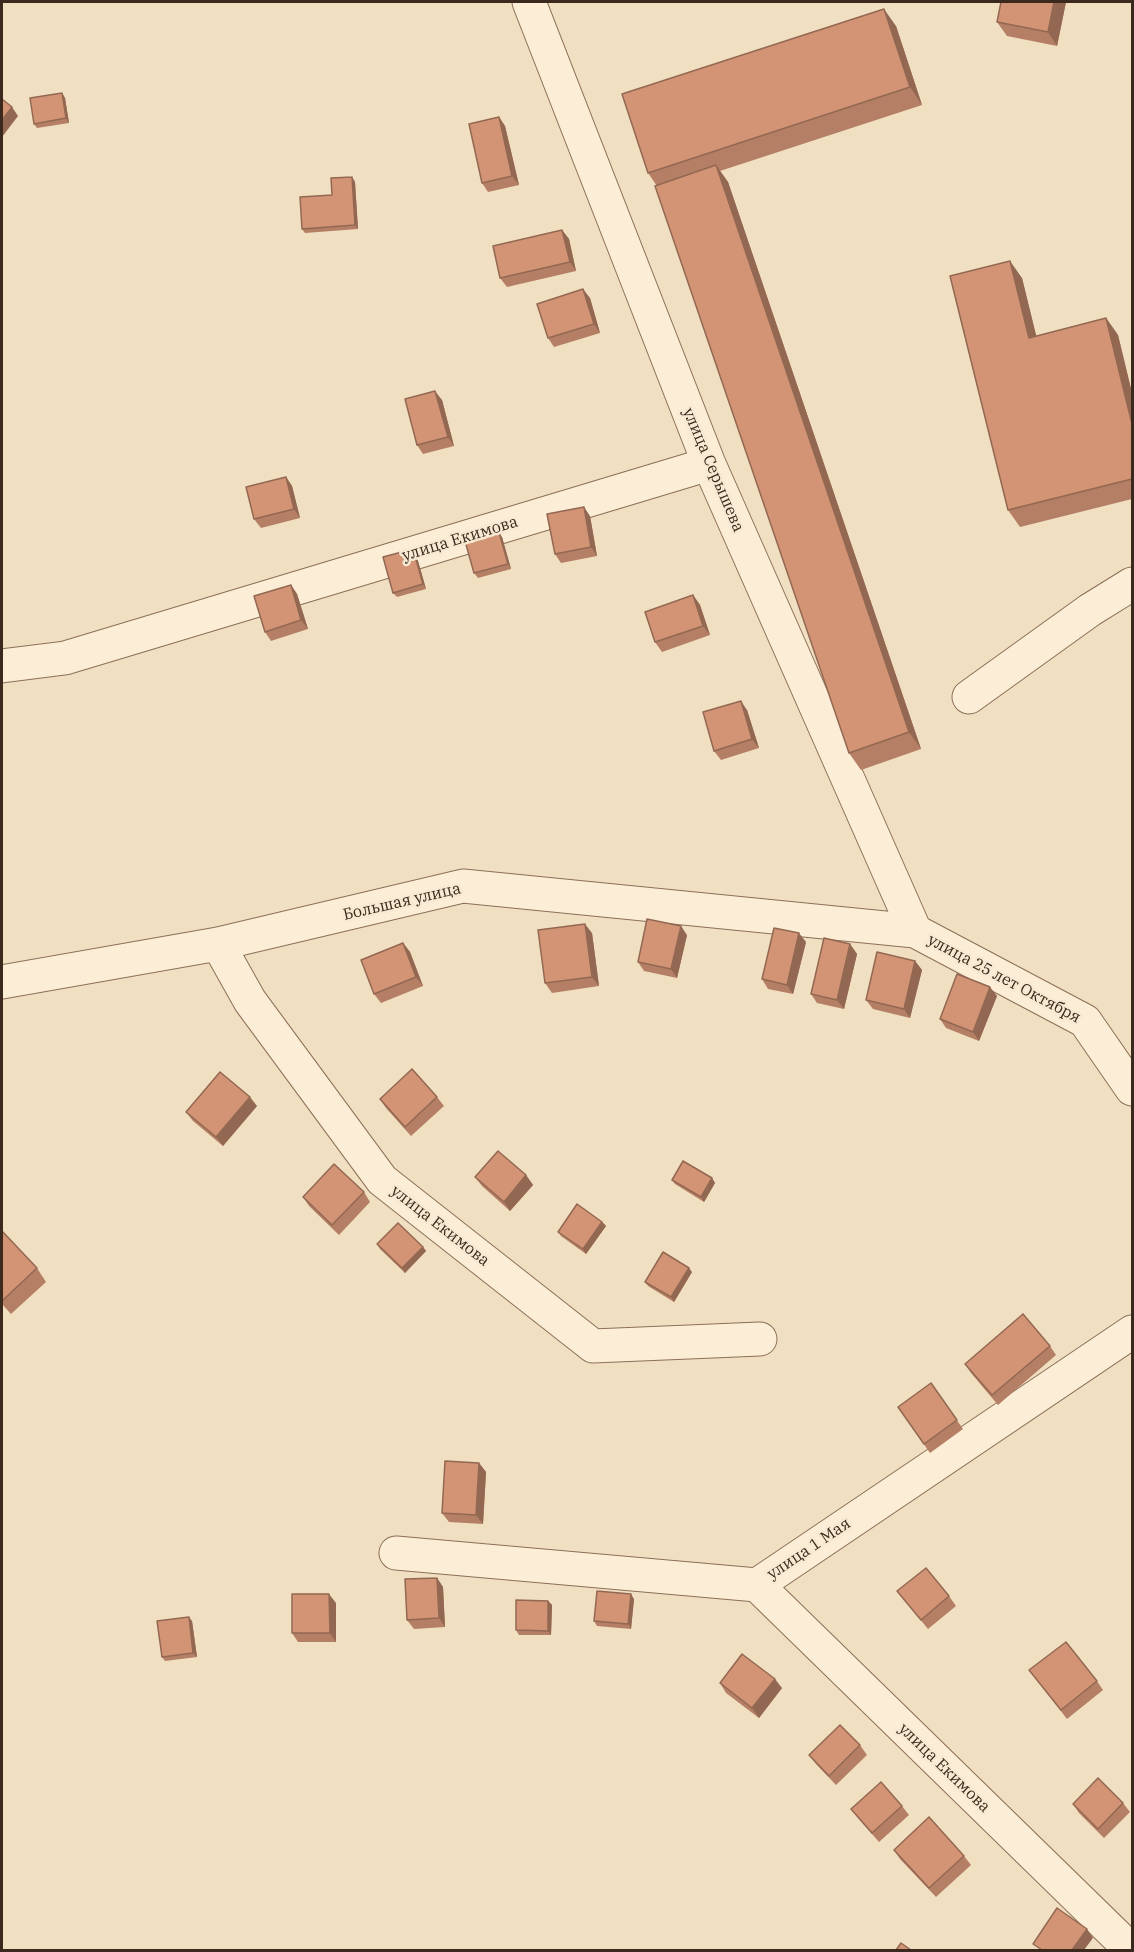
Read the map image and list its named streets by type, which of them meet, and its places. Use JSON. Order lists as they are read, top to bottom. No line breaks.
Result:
{"streets":{"street":["улица Серышева","улица Екимова","Большая улица","улица 25 лет Октября","улица 1 Мая"]},"crossings":[["улица Серышева","улица Екимова"],["улица Серышева","Большая улица"],["улица Серышева","улица 25 лет Октября"],["улица Екимова","Большая улица"],["улица Екимова","улица 1 Мая"],["Большая улица","улица 25 лет Октября"]]}
